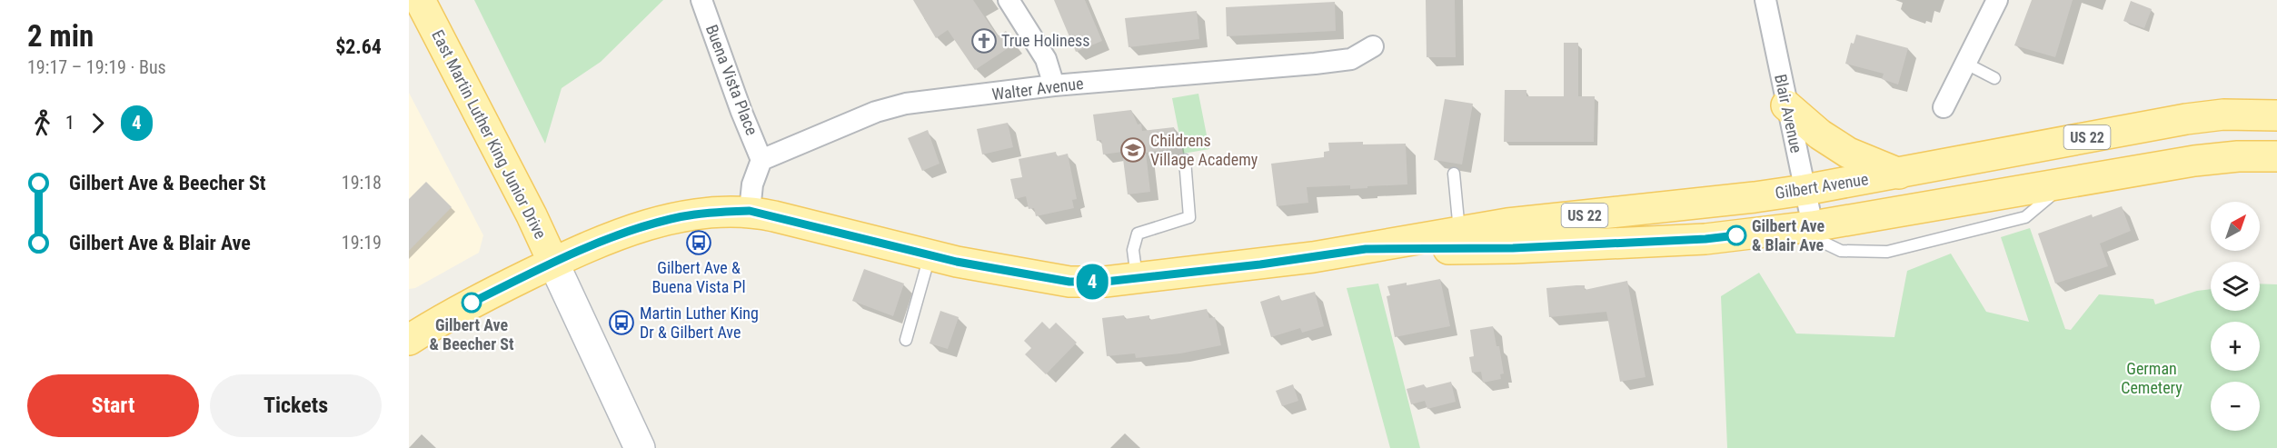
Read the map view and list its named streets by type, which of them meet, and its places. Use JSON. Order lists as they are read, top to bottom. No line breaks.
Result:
{"streets":{"main road":["East Martin Luther King Junior Drive","US 22","Gilbert Avenue"],"street":["Buena Vista Place","Walter Avenue","Blair Avenue"]},"crossings":[["Buena Vista Place","Walter Avenue"],["Blair Avenue","Gilbert Avenue"],["East Martin Luther King Junior Drive","Gilbert Avenue"]],"parks":["German Cemetery"],"places":{"church":["True Holiness"],"school or university":["Childrens Village Academy"],"other":["Gilbert Ave & Blair Ave","Gilbert Ave & Beecher St"],"bus stop":["Gilbert Ave & Buena Vista Pl","Martin Luther King Dr & Gilbert Ave"]},"lines":["bus line 4"],"north":"top right","page":{"heading":["2 min","19:17 – 19:19 · Bus","$2.64"],"on_map":"4","legs":["1","4"],"list":[{"name":"Gilbert Ave & Beecher St","value":"19:18"},{"name":"Gilbert Ave & Blair Ave","value":"19:19"}],"map_buttons":["+","−"],"buttons":["Start","Tickets"]}}
